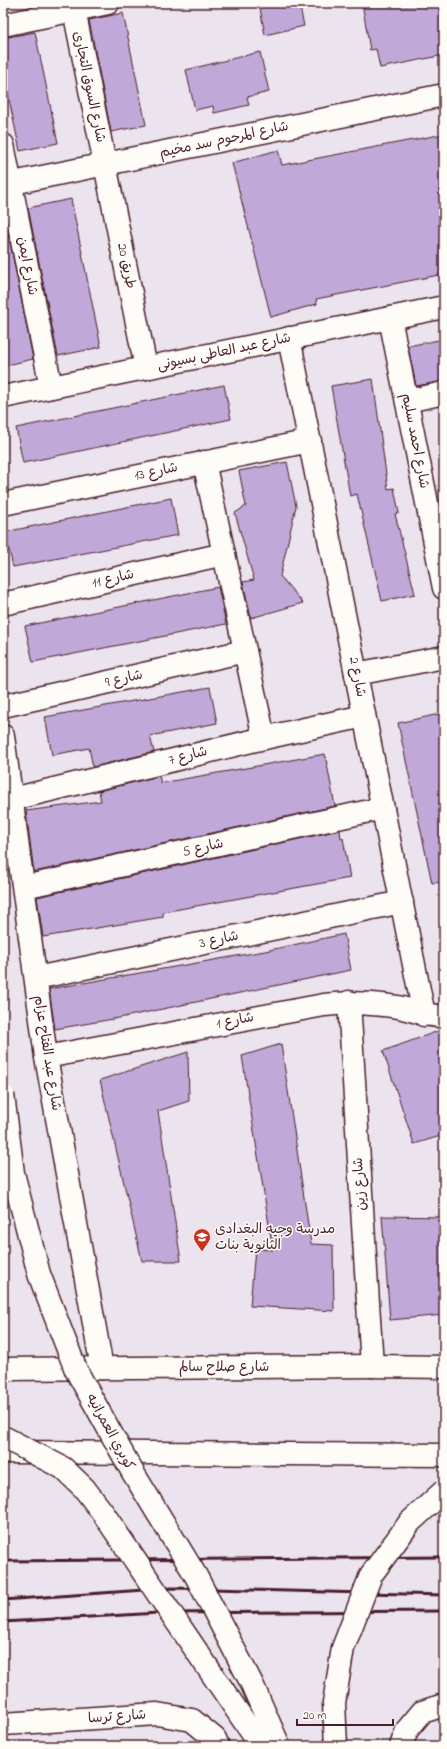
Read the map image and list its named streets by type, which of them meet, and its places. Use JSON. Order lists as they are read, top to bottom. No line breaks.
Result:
{"streets":{"main road":["شارع السوق التجارى","شارع المرحوم سد مخيم","شارع ايمن","طريق 20","شارع عبد العاطى بسيونى","شارع احمد سليم","شارع 13","شارع 11","شارع 2","شارع 9","شارع 7","شارع 5","شارع 3","شارع 1","شارع عبد الفتاح عزام","شارع زين","شارع صلاح سالم","كوبري العمرانيه","شارع ترسا"]},"crossings":[["شارع السوق التجارى","شارع المرحوم سد مخيم"],["شارع السوق التجارى","طريق 20"],["شارع المرحوم سد مخيم","شارع ايمن"],["شارع المرحوم سد مخيم","طريق 20"],["شارع ايمن","شارع عبد العاطى بسيونى"],["طريق 20","شارع عبد العاطى بسيونى"],["شارع عبد العاطى بسيونى","شارع احمد سليم"],["شارع عبد العاطى بسيونى","شارع 2"],["شارع 13","شارع 2"],["شارع 2","شارع 7"],["شارع 2","شارع 5"],["شارع 2","شارع 3"],["شارع 2","شارع 1"],["شارع 7","شارع عبد الفتاح عزام"],["شارع 5","شارع عبد الفتاح عزام"],["شارع 3","شارع عبد الفتاح عزام"],["شارع 1","شارع عبد الفتاح عزام"],["شارع 1","شارع زين"],["شارع عبد الفتاح عزام","شارع صلاح سالم"],["شارع زين","شارع صلاح سالم"]],"places":{"school or university":["مدرسة وجيه البغدادى الثانوية بنات"]},"scale_bar":"20 m"}
